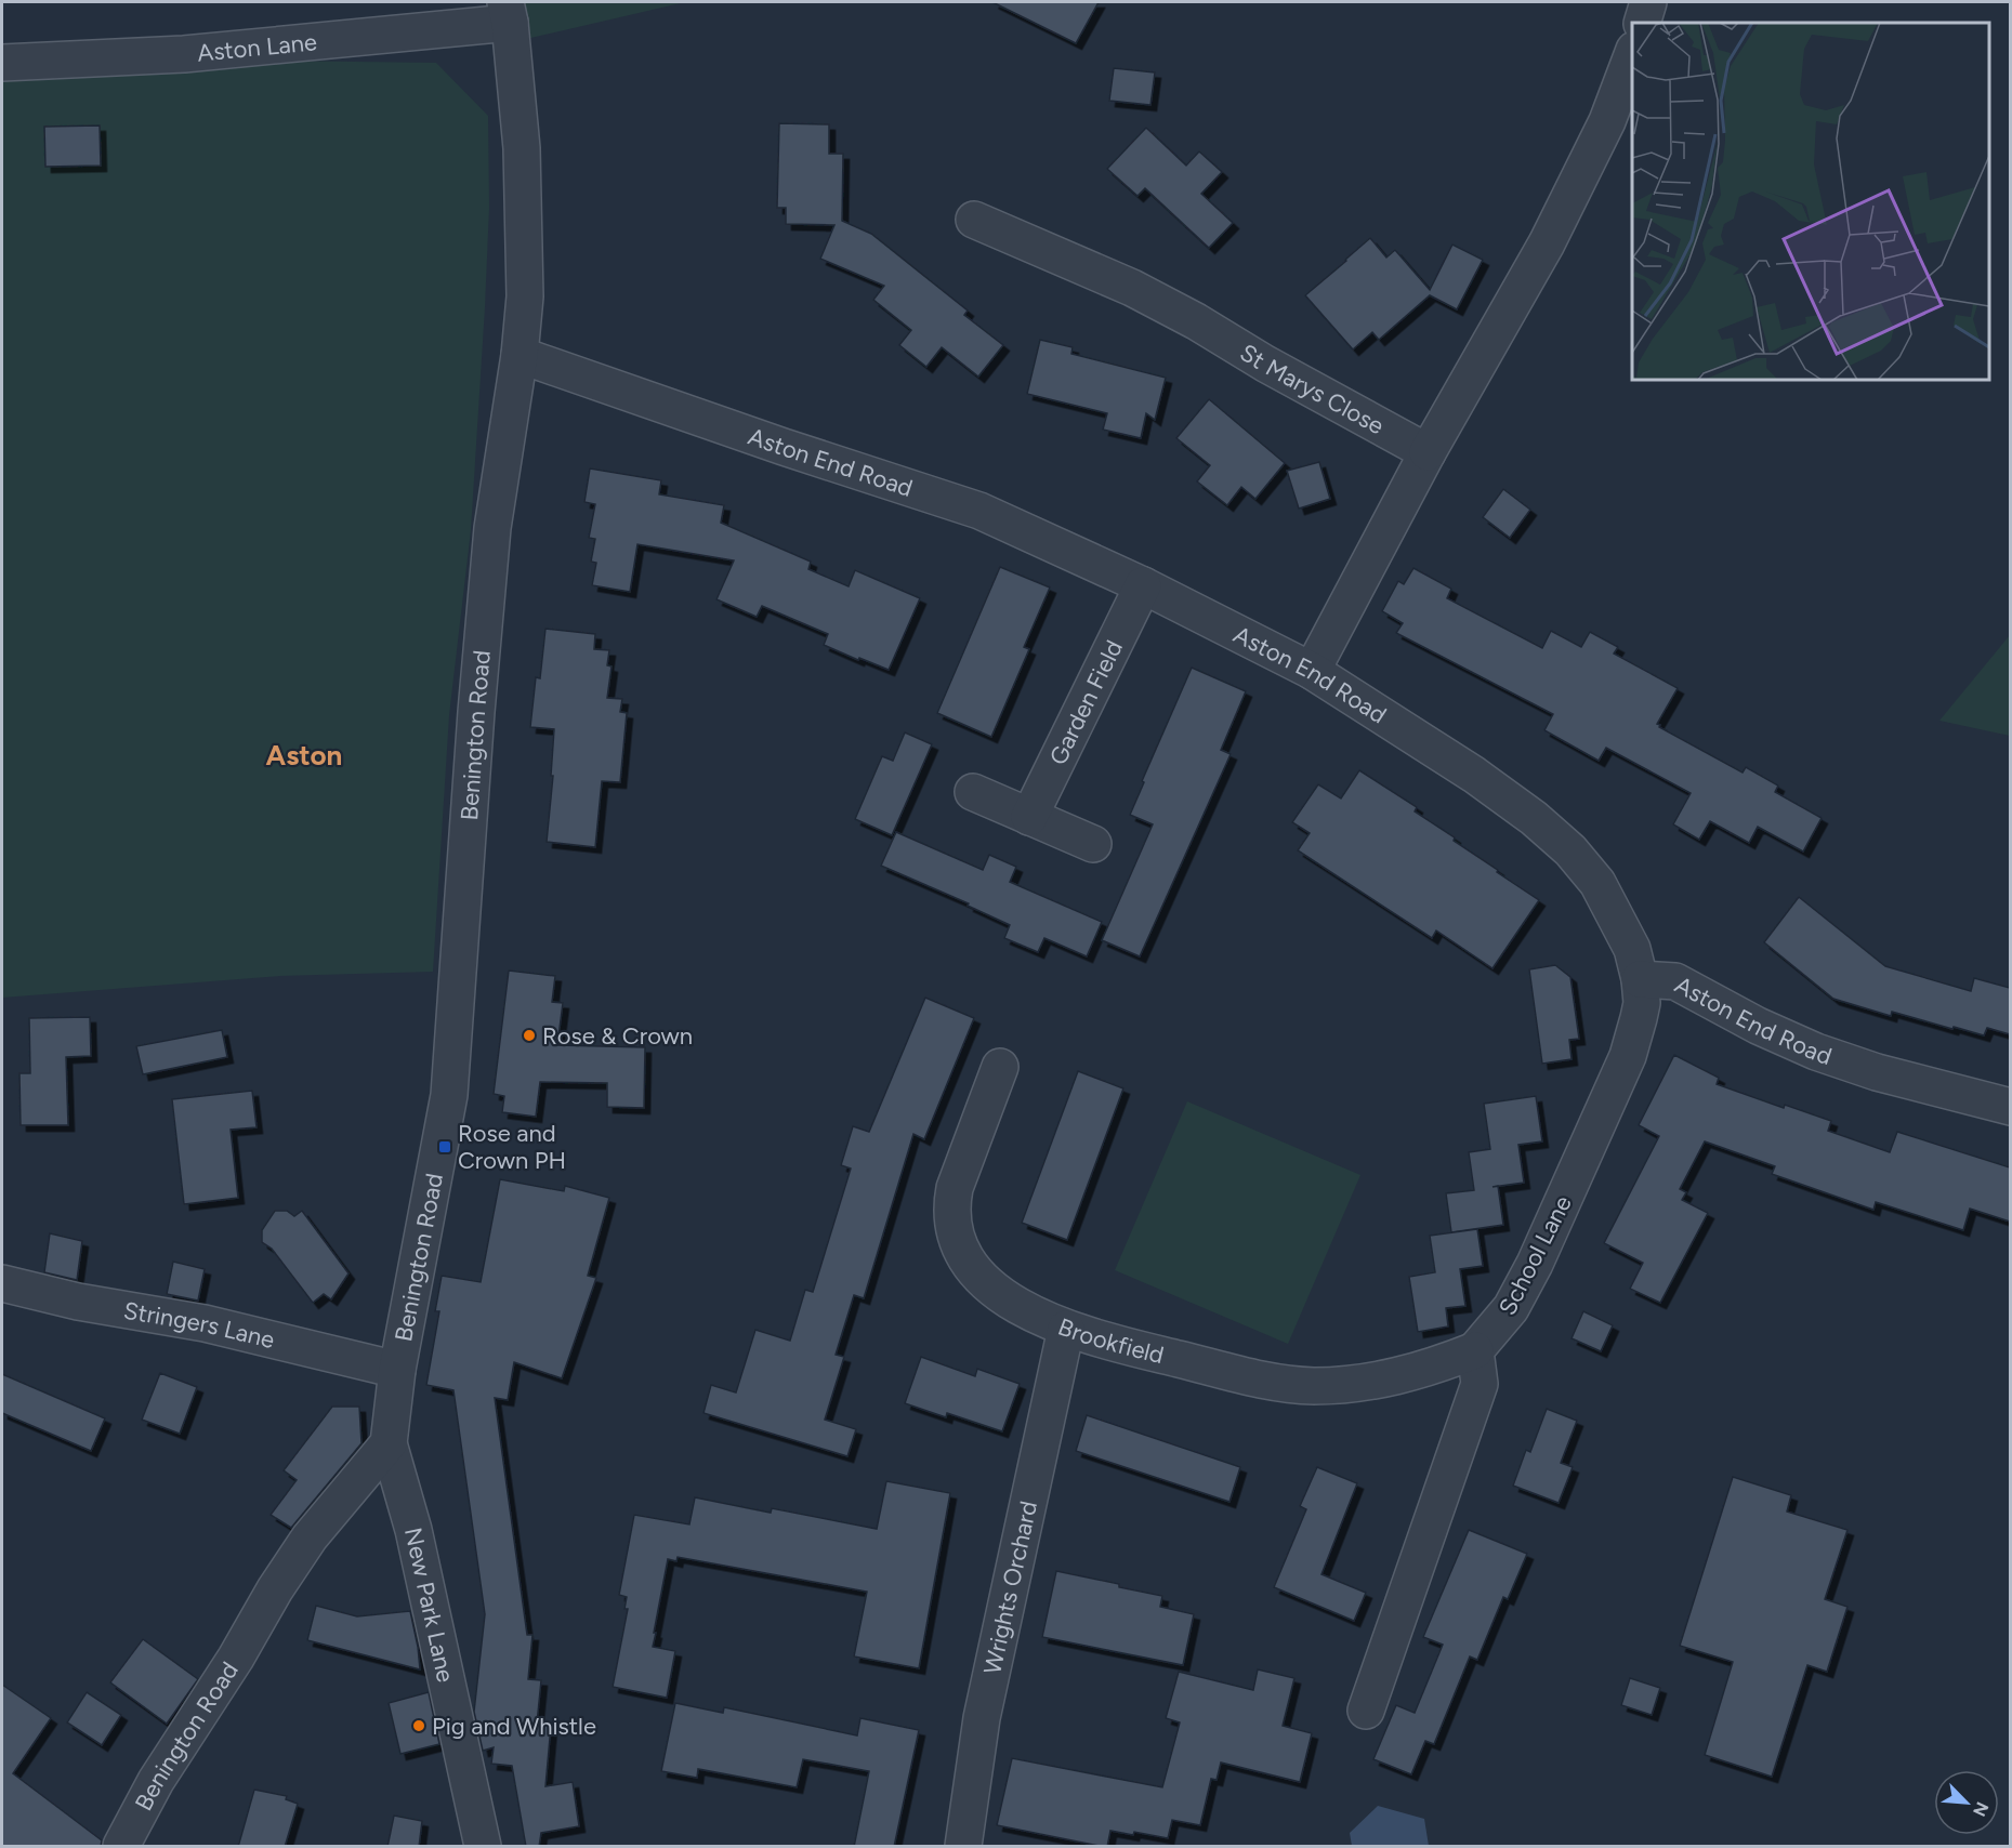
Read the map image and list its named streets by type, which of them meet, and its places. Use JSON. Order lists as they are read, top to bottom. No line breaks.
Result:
{"streets":{"street":["Aston Lane","St Marys Close","Aston End Road","Garden Field","Benington Road","School Lane","Stringers Lane","Brookfield","Wrights Orchard","New Park Lane"]},"crossings":[["Aston Lane","Benington Road"],["Aston End Road","Garden Field"],["Aston End Road","Benington Road"],["Aston End Road","School Lane"],["Benington Road","Stringers Lane"],["Benington Road","New Park Lane"],["School Lane","Brookfield"],["Brookfield","Wrights Orchard"]],"districts":["Aston"],"places":{"other":["Rose & Crown","Pig and Whistle"],"transit":["Rose and Crown PH"]},"north":"bottom right"}
